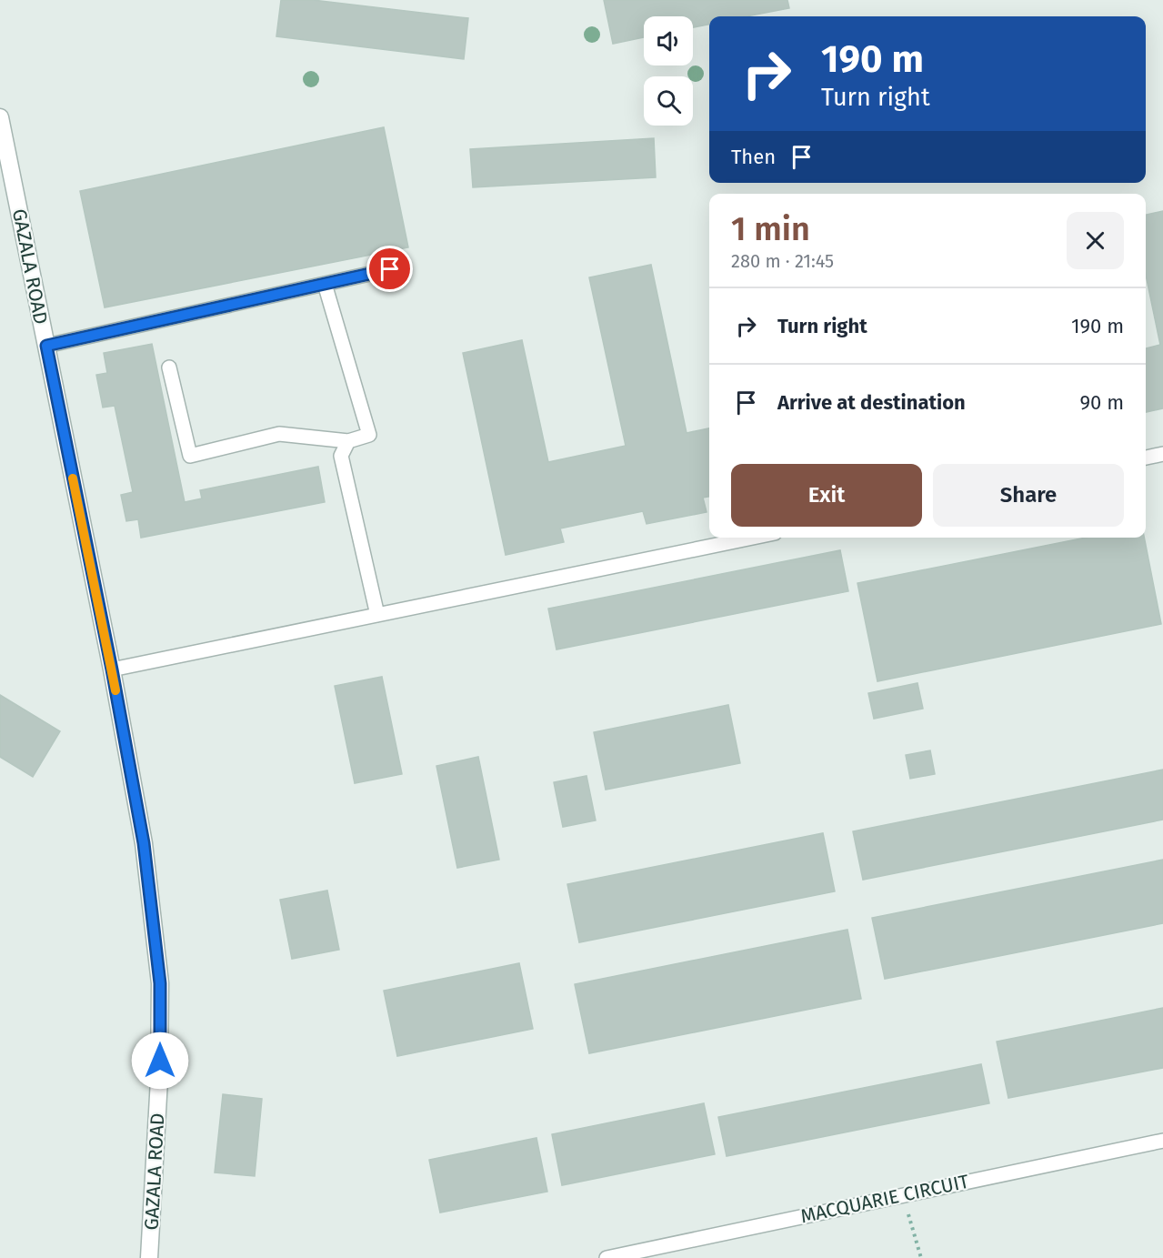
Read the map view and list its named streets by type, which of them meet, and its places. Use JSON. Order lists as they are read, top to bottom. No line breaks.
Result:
{"streets":{"street":["GAZALA ROAD"],"lane":["MACQUARIE CIRCUIT"]},"page":{"turn":["190 m","Turn right"],"then":"Then","heading":["1 min","280 m · 21:45"],"list":[{"name":"Turn right","value":"190 m"},{"name":"Arrive at destination","value":"90 m"}],"buttons":["Exit","Share"]}}
